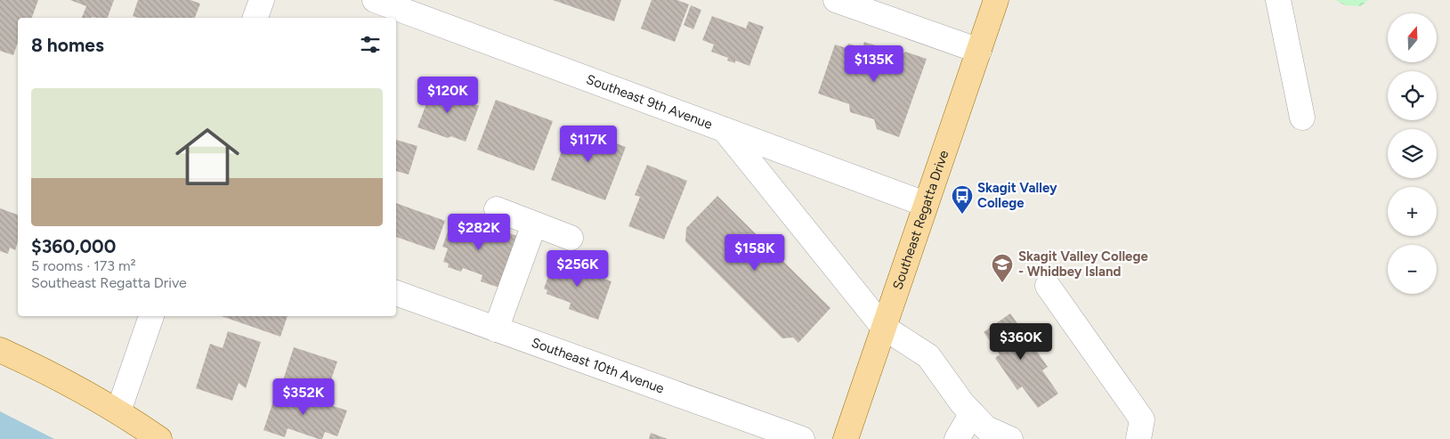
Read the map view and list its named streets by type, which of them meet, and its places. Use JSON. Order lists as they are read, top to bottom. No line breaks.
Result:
{"streets":{"main road":["Southeast Regatta Drive"],"street":["Southeast 9th Avenue","Southeast 10th Avenue"]},"crossings":[["Southeast 9th Avenue","Southeast Regatta Drive"]],"places":{"bus stop":["Skagit Valley College"],"school or university":["Skagit Valley College - Whidbey Island"]},"north":"top","page":{"map_buttons":["+","−"],"heading":"8 homes","price":["$135K","$120K","$117K","$282K","$158K","$256K","$360K","$352K"],"list":[{"name":"$360,000","note":"5 rooms · 173 m² · Southeast Regatta Drive"}]}}
